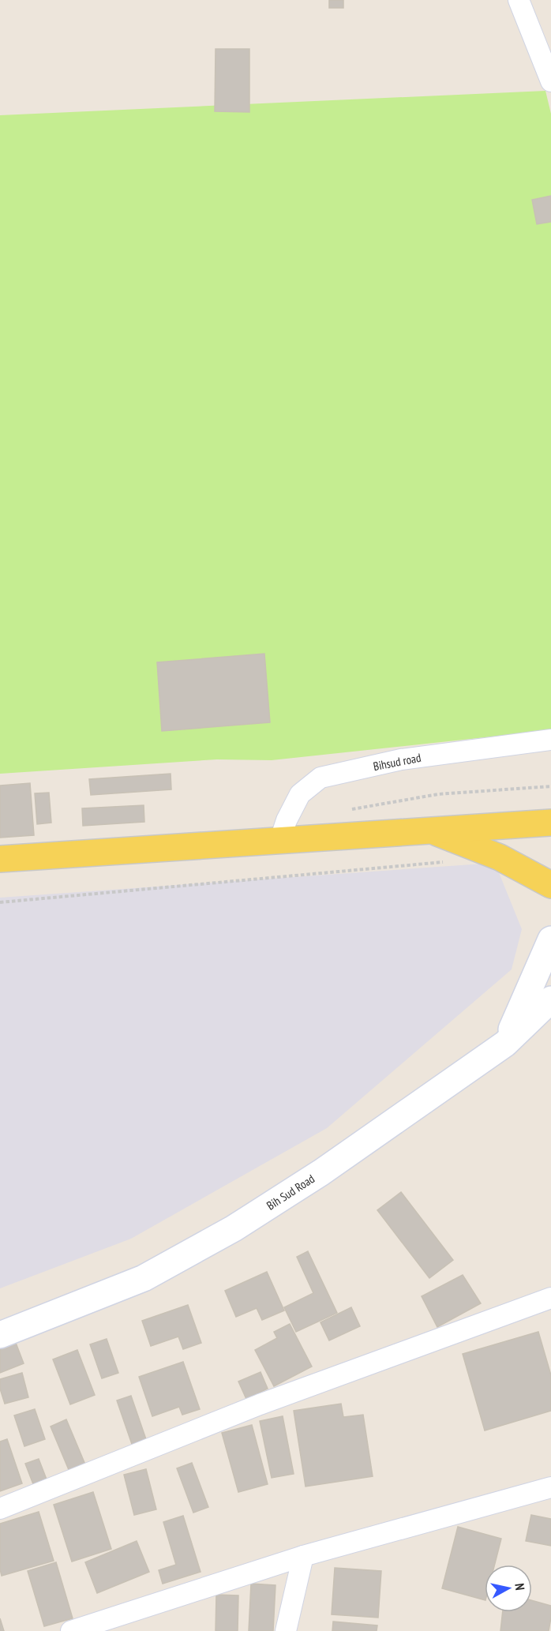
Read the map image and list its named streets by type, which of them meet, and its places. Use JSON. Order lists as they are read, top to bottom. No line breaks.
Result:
{"streets":{"main road":["Bih Sud Road"],"street":["Bihsud road"]},"north":"right"}
